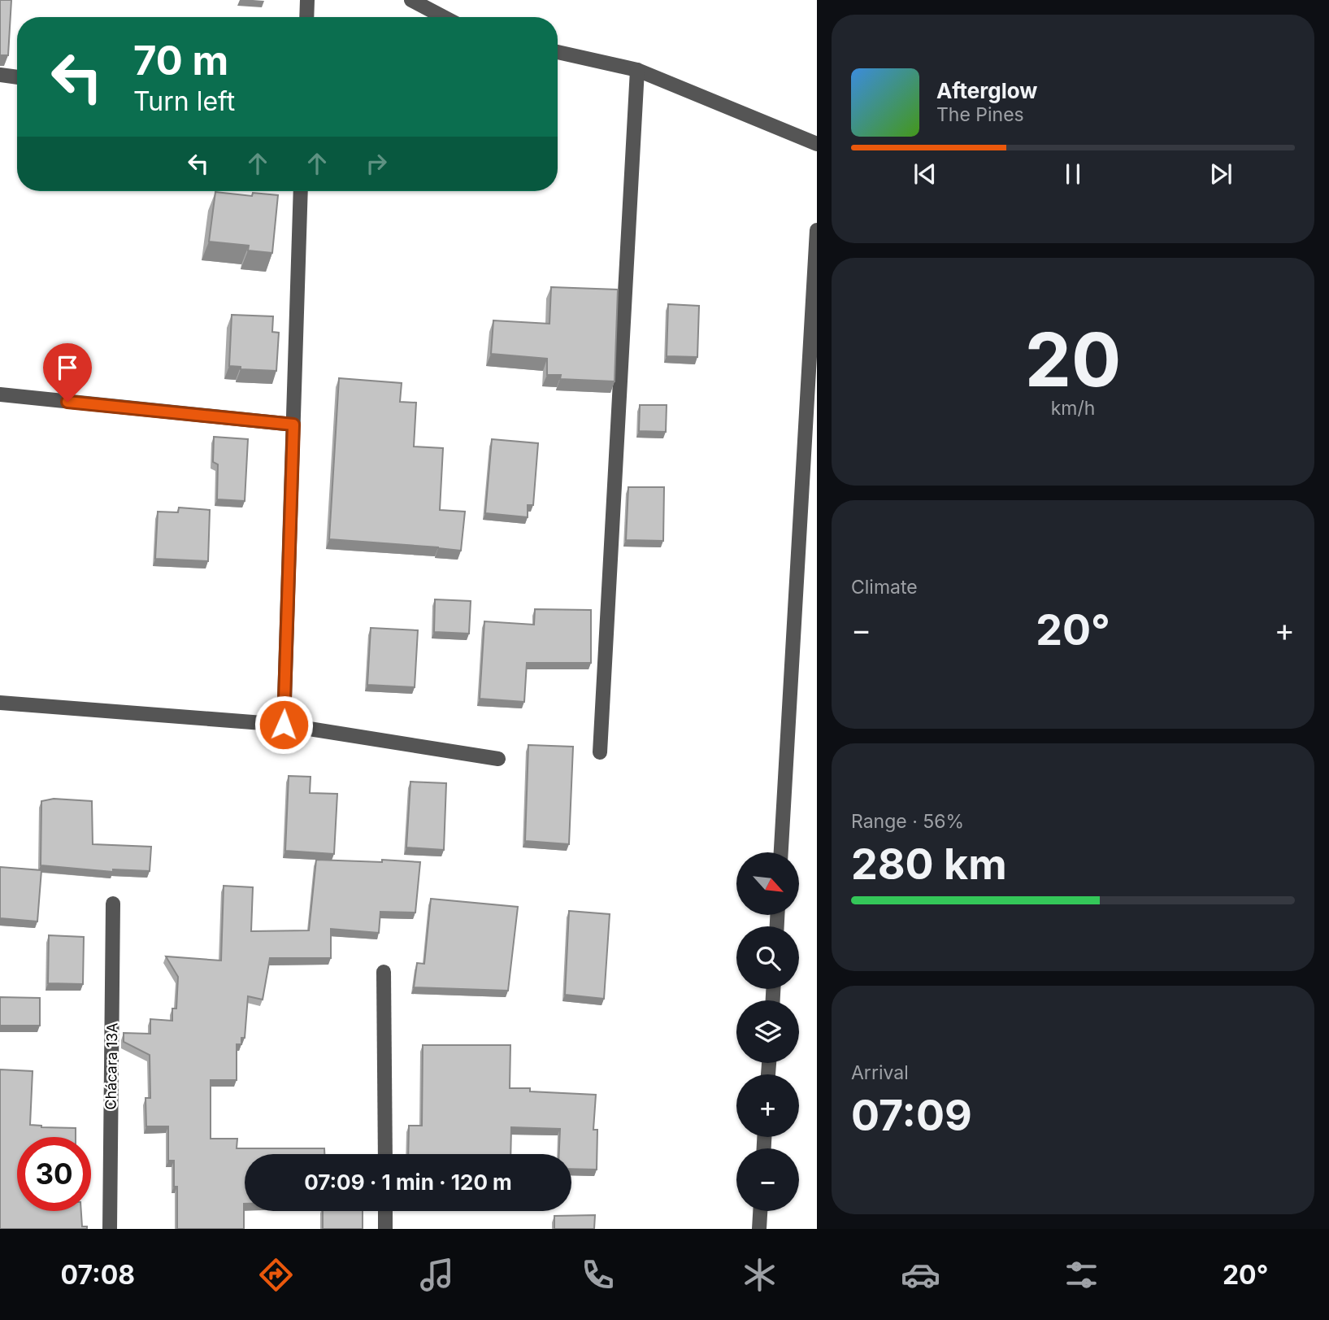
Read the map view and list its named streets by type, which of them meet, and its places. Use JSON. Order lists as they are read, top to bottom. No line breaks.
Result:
{"streets":{"street":["Chácara 13A"]},"north":"bottom right","page":{"turn":["70 m","Turn left"],"song":["Afterglow","The Pines"],"tile":[["20","km/h"],"Climate",["Range · 56%","280 km"],["Arrival","07:09"]],"heat":["−","20°","+"],"map_buttons":["+","−"],"limit":"30","trip":"07:09 · 1 min · 120 m","tabs":["07:08","20°"]}}
